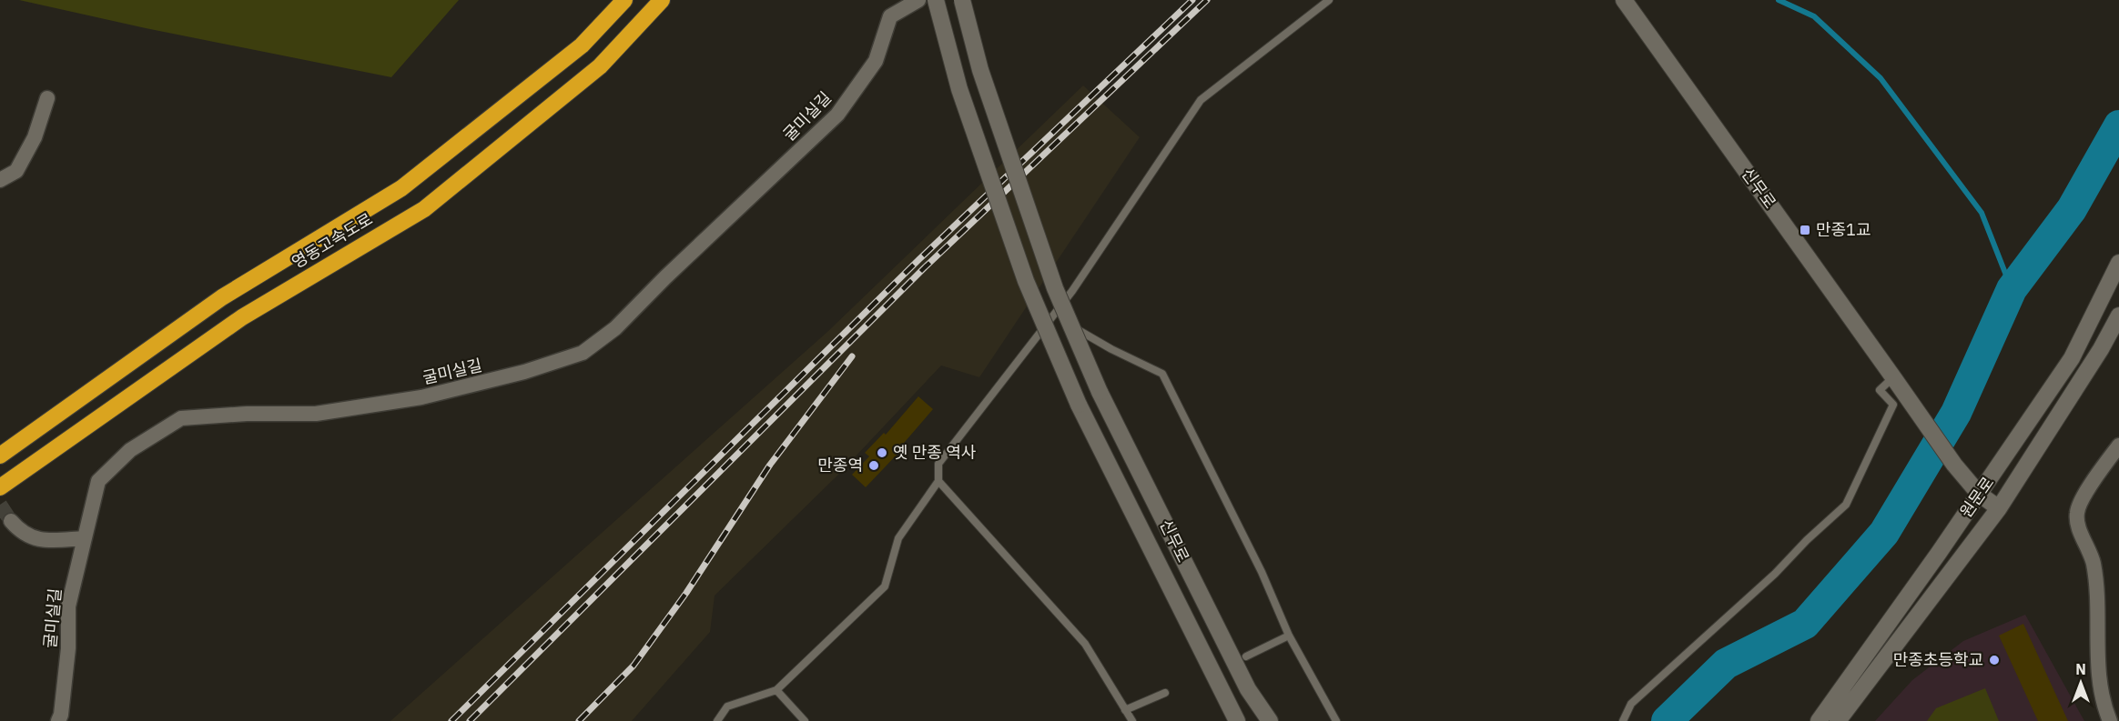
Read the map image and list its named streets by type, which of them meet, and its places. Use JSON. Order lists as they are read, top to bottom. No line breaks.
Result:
{"streets":{"highway":["영동고속도로"],"main road":["신무로","원문로"],"street":["굴미실길"]},"crossings":[["신무로","원문로"]],"places":{"transit":["만종1교"],"other":["옛 만종 역사","만종역","만종초등학교"]},"north":"top"}
